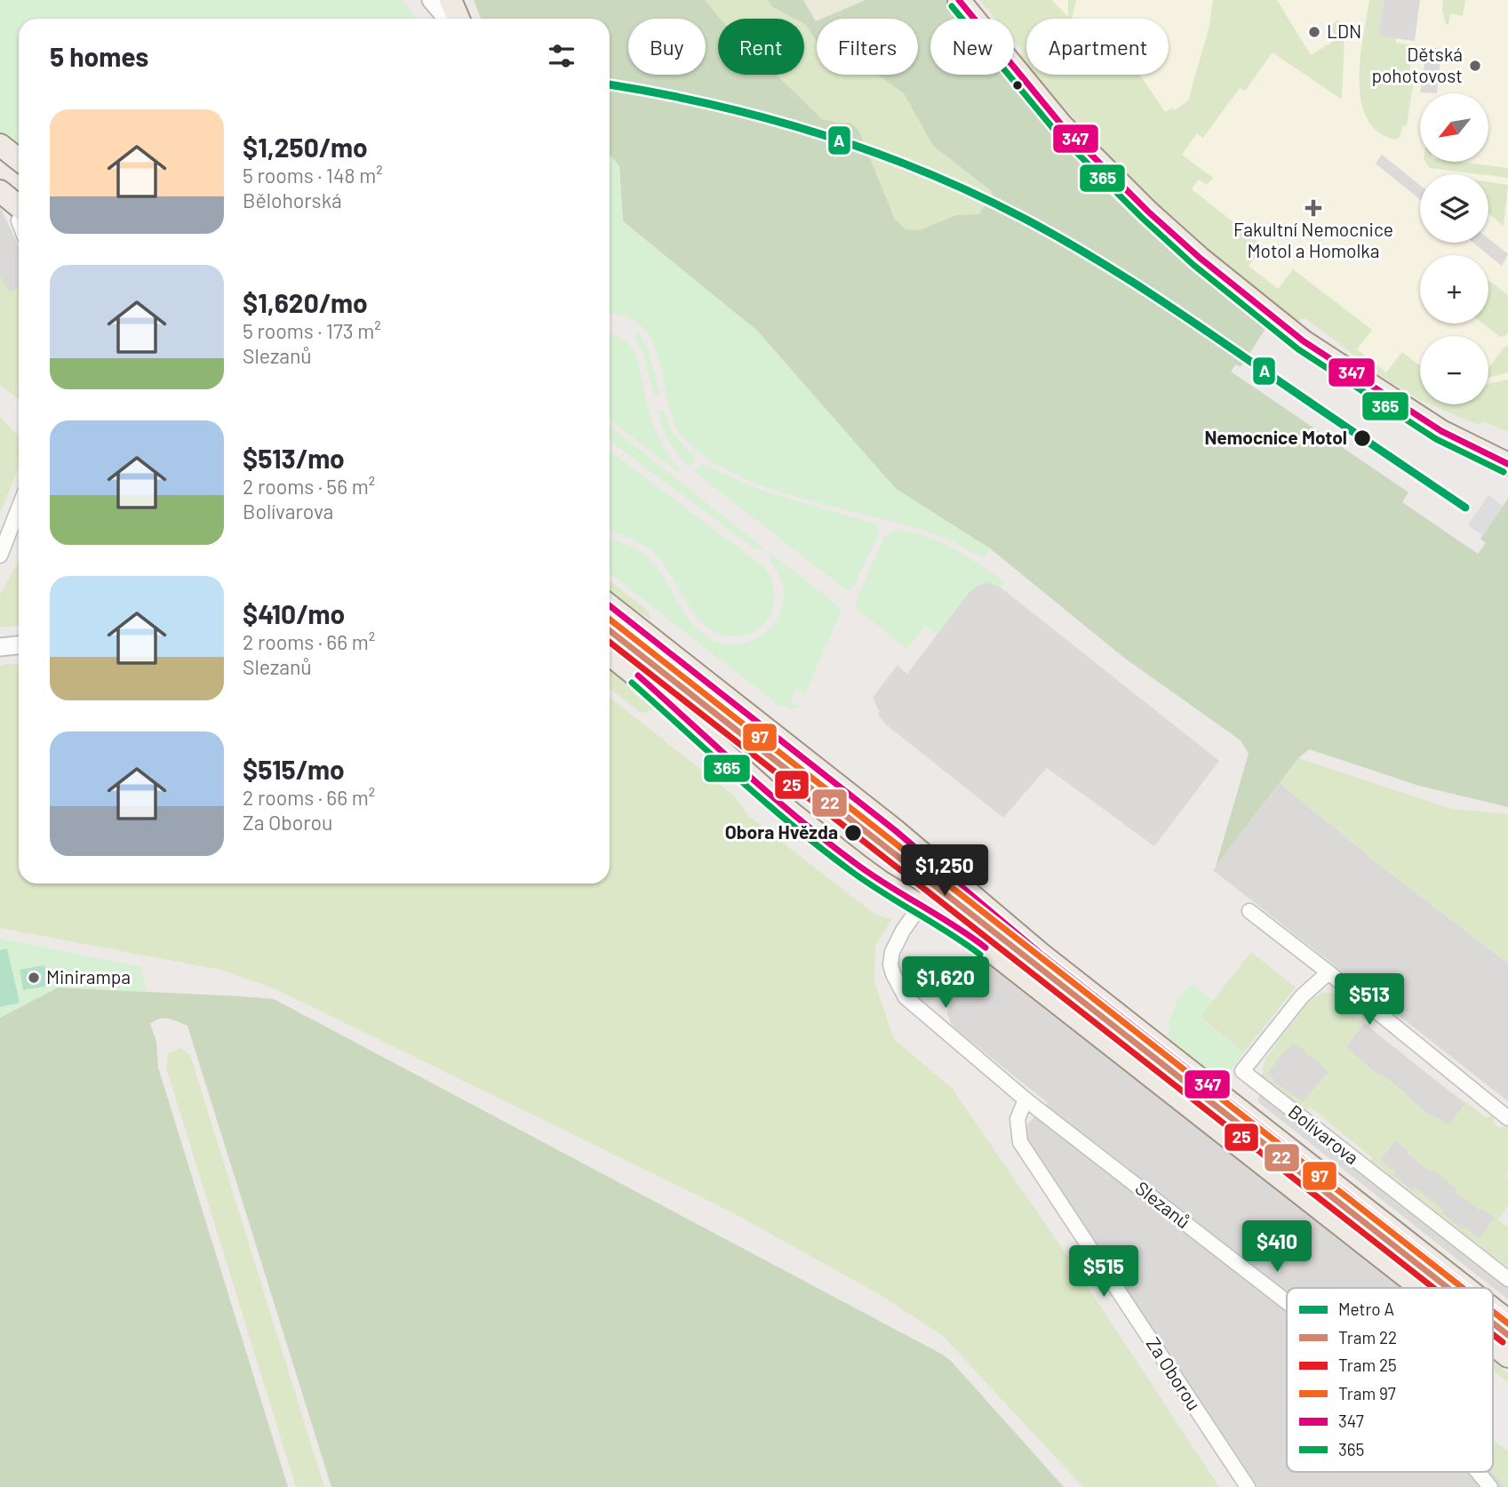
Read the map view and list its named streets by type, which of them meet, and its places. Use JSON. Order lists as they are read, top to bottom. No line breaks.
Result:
{"streets":{"street":["Bolívarova","Slezanů","Za Oborou"]},"crossings":[["Slezanů","Za Oborou"]],"places":{"other":["LDN","Dětská pohotovost","Nemocnice Motol","Obora Hvězda","Minirampa"],"health":["Fakultní Nemocnice Motol a Homolka"]},"lines":["transit line 347","transit line 365","metro line A","tram line 97","tram line 22","tram line 25"],"legend":["Metro A","Tram 22","Tram 25","Tram 97","347","365"],"north":"bottom left","page":{"chip":["Buy","Rent","Filters","New","Apartment"],"heading":"5 homes","map_buttons":["+","−"],"list":[{"name":"$1,250/mo","note":"5 rooms · 148 m² · Bělohorská"},{"name":"$1,620/mo","note":"5 rooms · 173 m² · Slezanů"},{"name":"$513/mo","note":"2 rooms · 56 m² · Bolívarova"},{"name":"$410/mo","note":"2 rooms · 66 m² · Slezanů"},{"name":"$515/mo","note":"2 rooms · 66 m² · Za Oborou"}],"price":["$1,250","$1,620","$513","$410","$515"]}}
